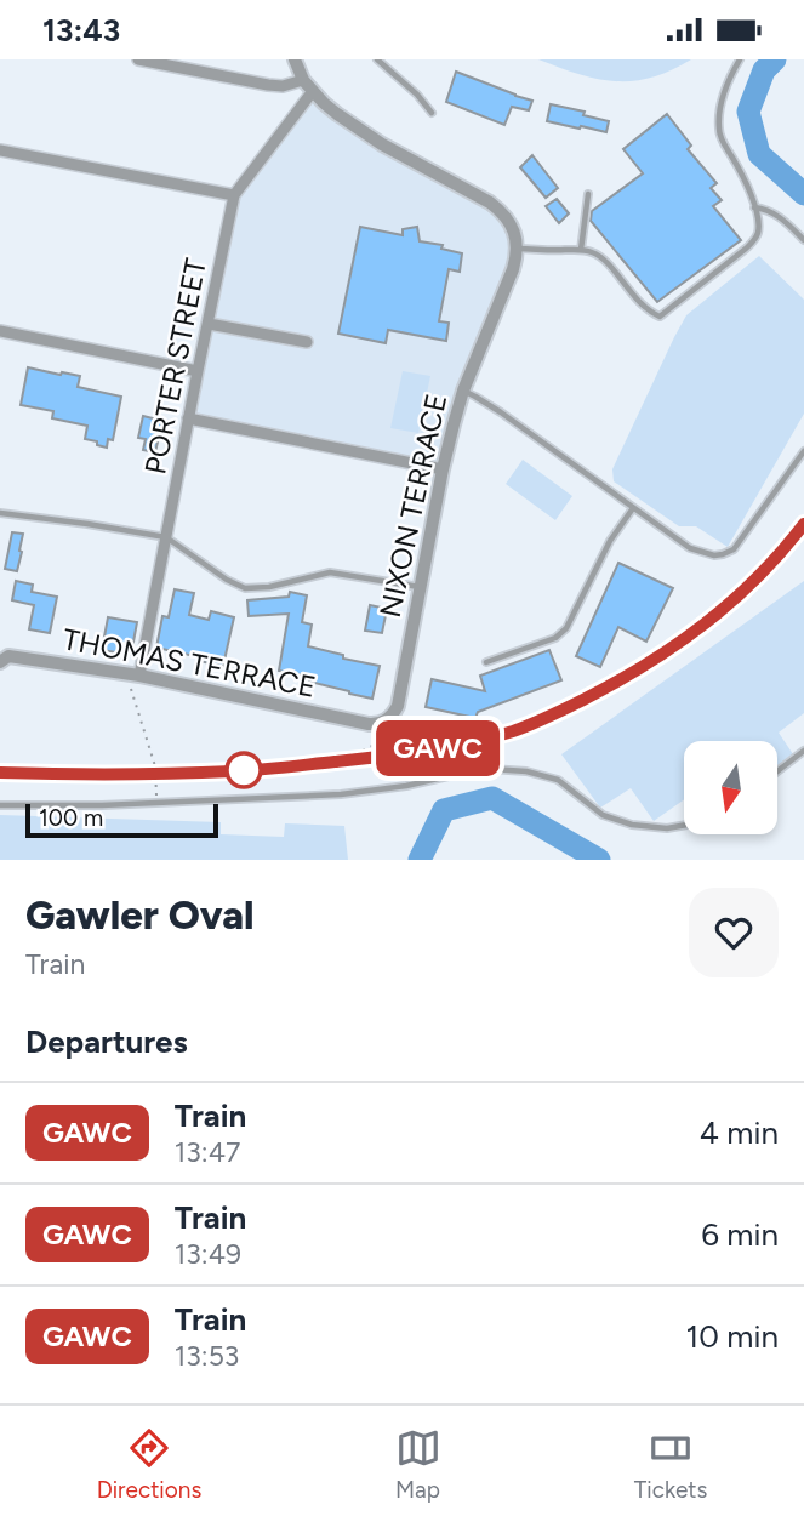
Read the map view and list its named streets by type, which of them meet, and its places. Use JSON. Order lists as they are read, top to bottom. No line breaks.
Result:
{"streets":{"street":["PORTER STREET","NIXON TERRACE","THOMAS TERRACE"]},"crossings":[["PORTER STREET","THOMAS TERRACE"],["NIXON TERRACE","THOMAS TERRACE"]],"scale_bar":"100 m","north":"bottom","page":{"status":"13:43","on_map":"GAWC","scale":"100 m","heading":[["Gawler Oval","Train"],"Departures"],"list":[{"mark":"GAWC","name":"Train","note":"13:47","value":"4 min"},{"mark":"GAWC","name":"Train","note":"13:49","value":"6 min"},{"mark":"GAWC","name":"Train","note":"13:53","value":"10 min"}],"tabs":["Directions","Map","Tickets"]}}
